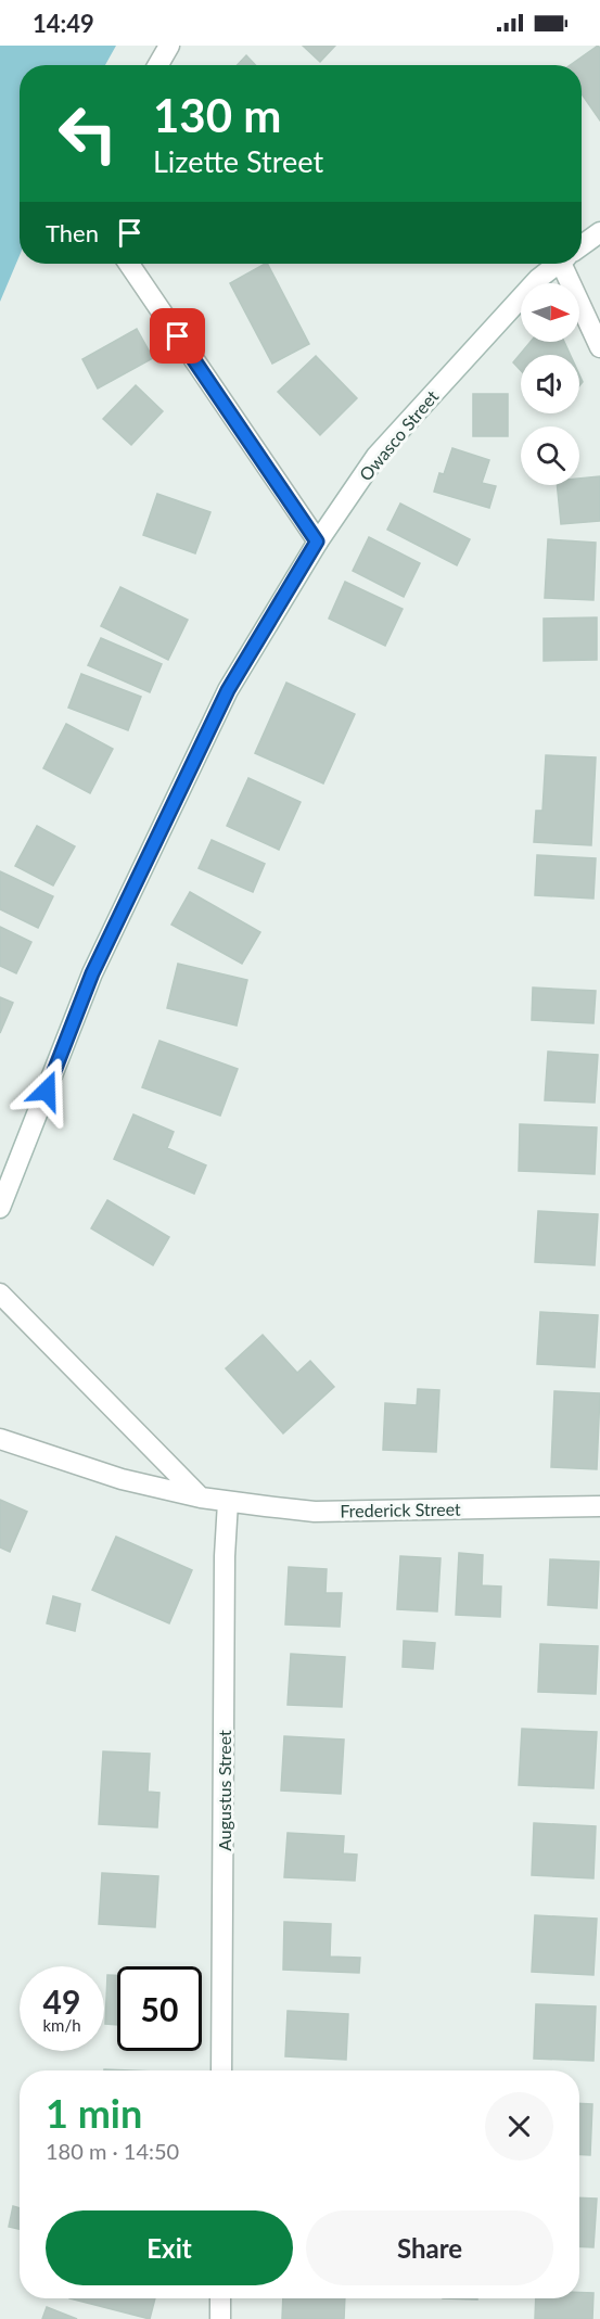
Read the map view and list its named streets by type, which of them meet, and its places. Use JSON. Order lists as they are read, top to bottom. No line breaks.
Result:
{"streets":{"street":["Owasco Street","Frederick Street","Augustus Street"]},"crossings":[["Frederick Street","Augustus Street"]],"north":"right","page":{"status":"14:49","turn":["130 m","Lizette Street"],"then":"Then","speed":"49 km/h","limit":"50","heading":["1 min","180 m · 14:50"],"buttons":["Exit","Share"]}}
